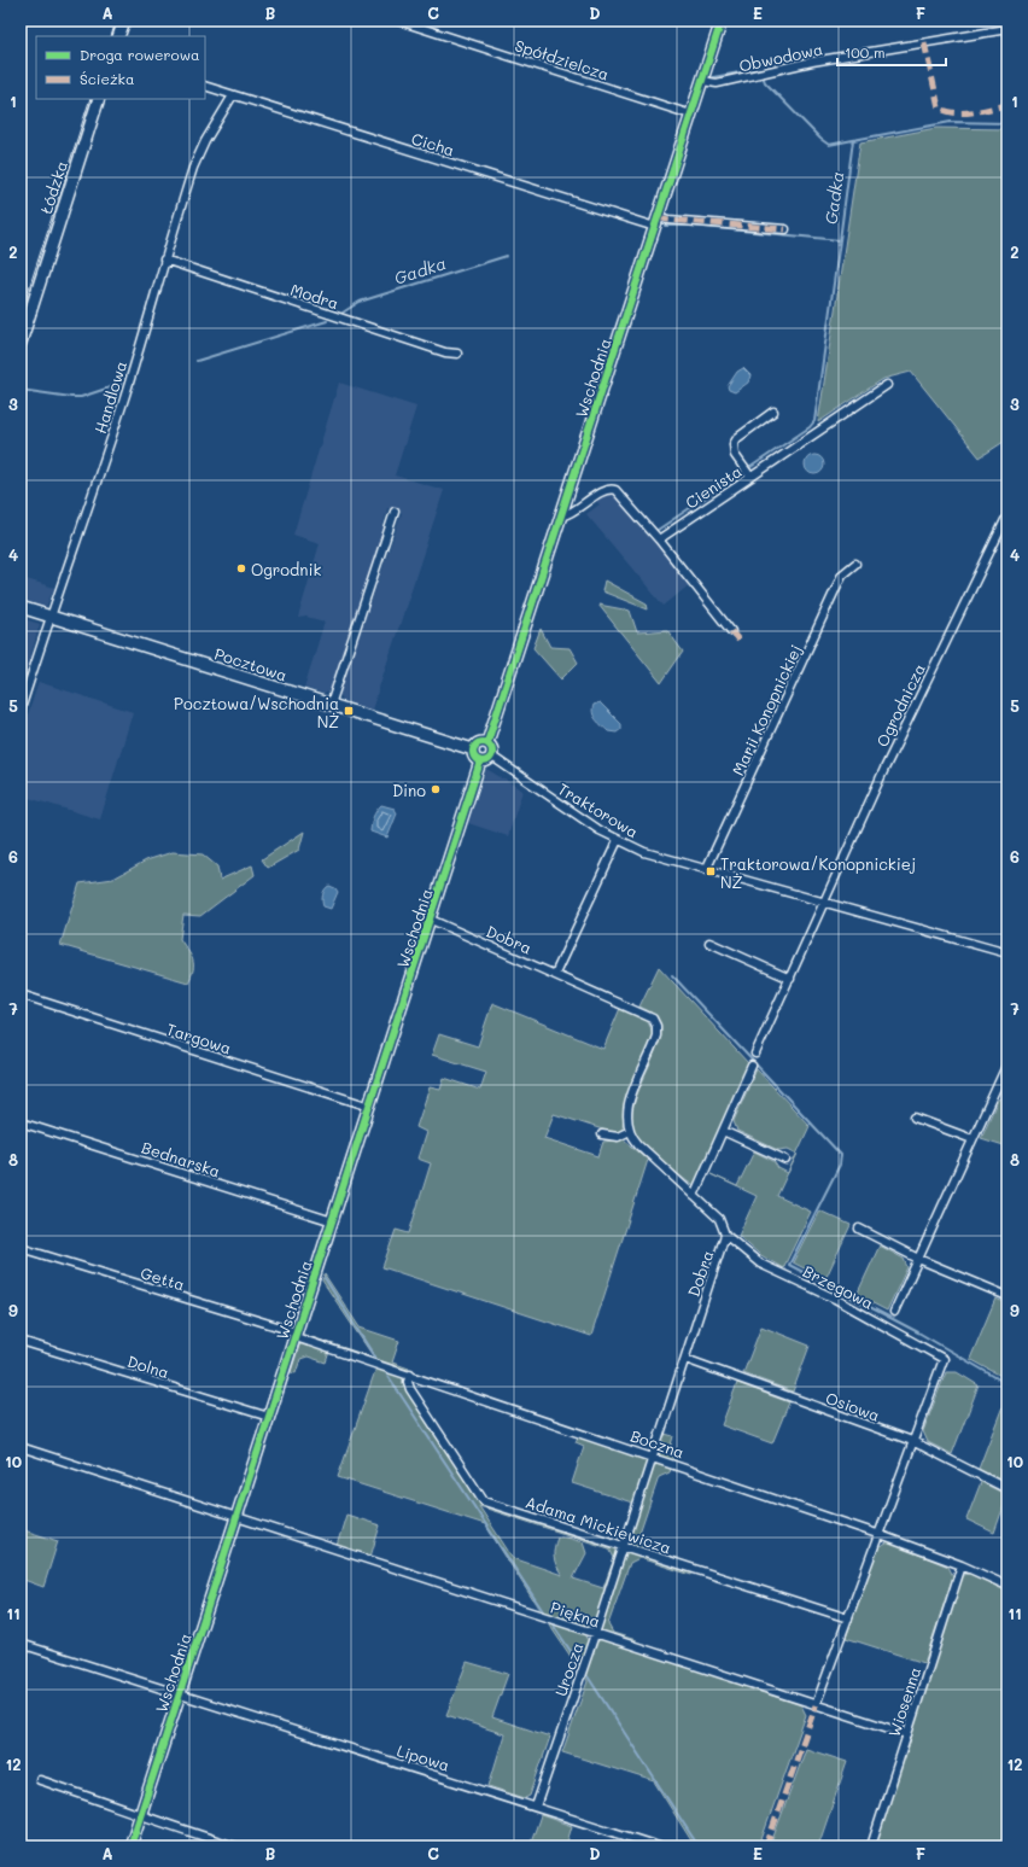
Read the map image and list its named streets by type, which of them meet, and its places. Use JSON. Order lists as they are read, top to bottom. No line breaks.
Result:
{"streets":{"street":["Obwodowa","Spółdzielcza","Cicha","Łódzka","Modra","Wschodnia","Handlowa","Cienista","Pocztowa","Ogrodnicza","Marii Konopnickiej","Traktorowa","Dobra","Targowa","Bednarska","Getta","Brzegowa","Dolna","Osiowa","Boczna","Adama Mickiewicza","Piękna","Urocza","Wiosenna","Lipowa"]},"crossings":[["Obwodowa","Wschodnia"],["Spółdzielcza","Wschodnia"],["Cicha","Wschodnia"],["Cicha","Handlowa"],["Modra","Handlowa"],["Wschodnia","Pocztowa"],["Wschodnia","Traktorowa"],["Wschodnia","Dobra"],["Wschodnia","Targowa"],["Wschodnia","Bednarska"],["Wschodnia","Getta"],["Wschodnia","Dolna"],["Wschodnia","Boczna"],["Wschodnia","Piękna"],["Wschodnia","Lipowa"],["Handlowa","Pocztowa"],["Pocztowa","Traktorowa"],["Ogrodnicza","Traktorowa"],["Marii Konopnickiej","Traktorowa"],["Dobra","Brzegowa"],["Dobra","Osiowa"],["Dobra","Boczna"],["Dobra","Urocza"],["Getta","Boczna"],["Brzegowa","Osiowa"],["Boczna","Adama Mickiewicza"],["Boczna","Urocza"],["Boczna","Wiosenna"],["Adama Mickiewicza","Urocza"],["Piękna","Urocza"],["Piękna","Wiosenna"],["Urocza","Lipowa"]],"water":["Gadka"],"places":{"other":["Ogrodnik","Dino"],"transit":["Pocztowa/Wschodnia NŻ","Traktorowa/Konopnickiej NŻ"]},"legend":["Droga rowerowa","Ścieżka"],"scale_bar":"100 m","grid":{"columns":["A","B","C","D","E","F"],"rows":["1","2","3","4","5","6","7","8","9","10","11","12"]}}
